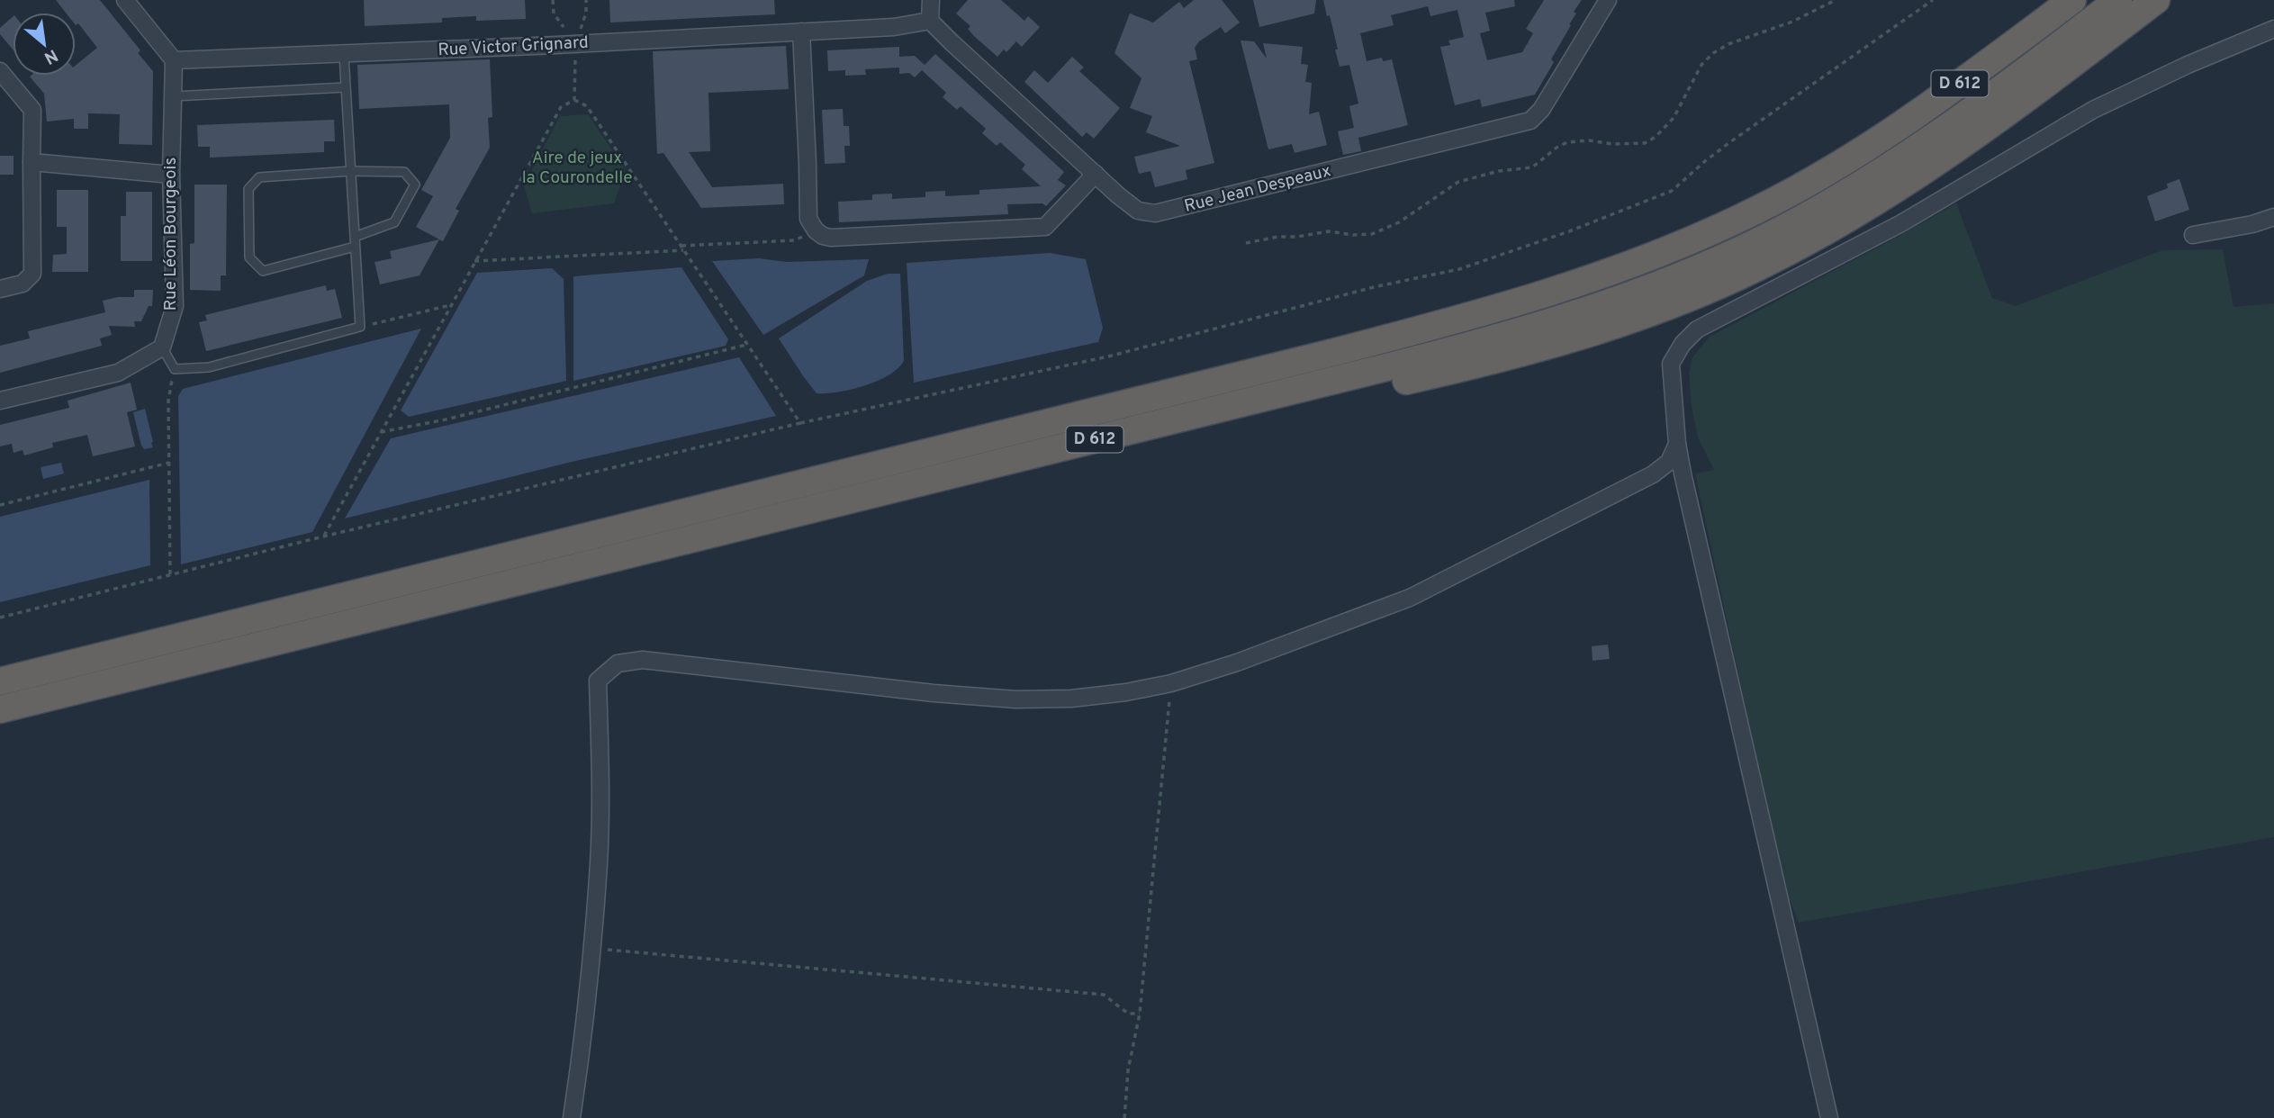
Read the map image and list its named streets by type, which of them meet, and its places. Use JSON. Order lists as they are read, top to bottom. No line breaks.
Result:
{"streets":{"highway":["D 612"],"street":["Rue Victor Grignard","Rue Jean Despeaux","Rue Léon Bourgeois"]},"crossings":[["Rue Victor Grignard","Rue Jean Despeaux"],["Rue Victor Grignard","Rue Léon Bourgeois"]],"parks":["Aire de jeux la Courondelle"],"north":"bottom right"}
